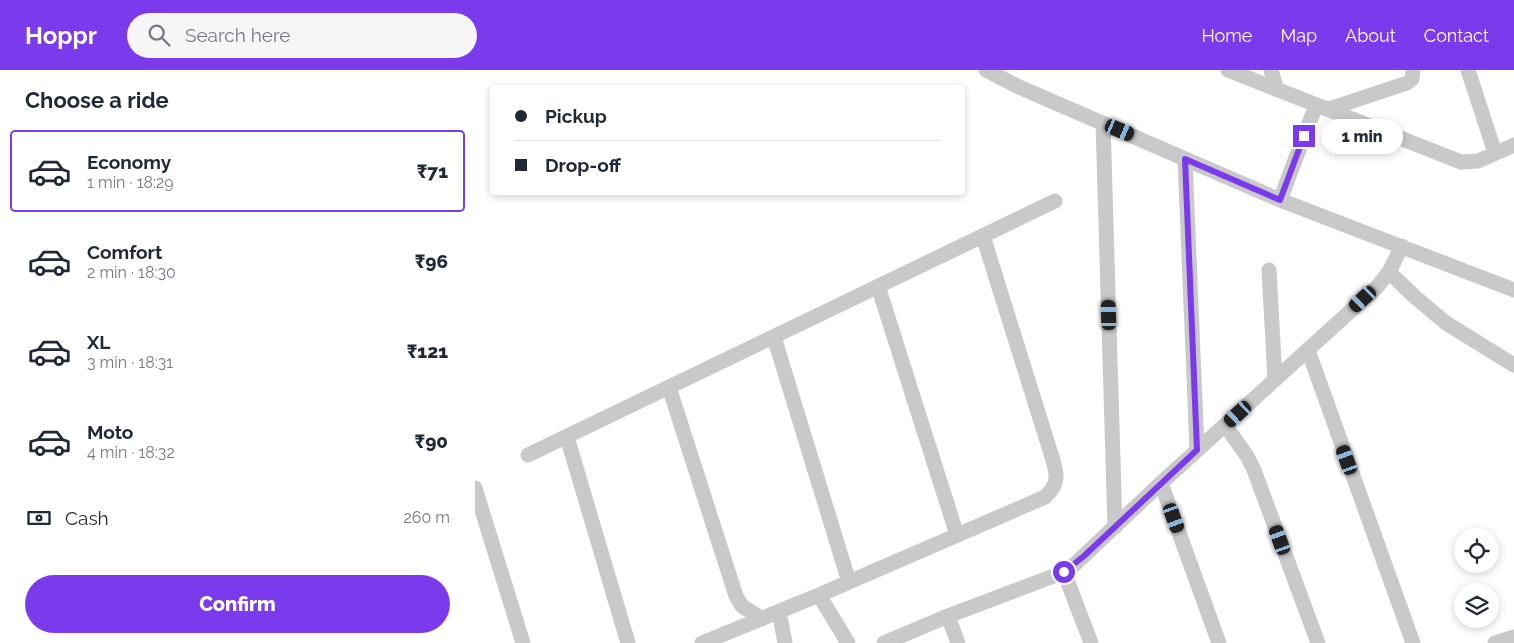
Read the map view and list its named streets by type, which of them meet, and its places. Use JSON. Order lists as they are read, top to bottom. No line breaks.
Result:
{"page":{"header":"Hoppr","search":"Search here","nav":["Home","Map","About","Contact"],"heading":"Choose a ride","banner":["Pickup","Drop-off"],"bubble":"1 min","list":[{"name":"Economy","note":"1 min · 18:29","value":"₹71"},{"name":"Comfort","note":"2 min · 18:30","value":"₹96"},{"name":"XL","note":"3 min · 18:31","value":"₹121"},{"name":"Moto","note":"4 min · 18:32","value":"₹90"}],"pay":["Cash","260 m"],"buttons":"Confirm"}}
